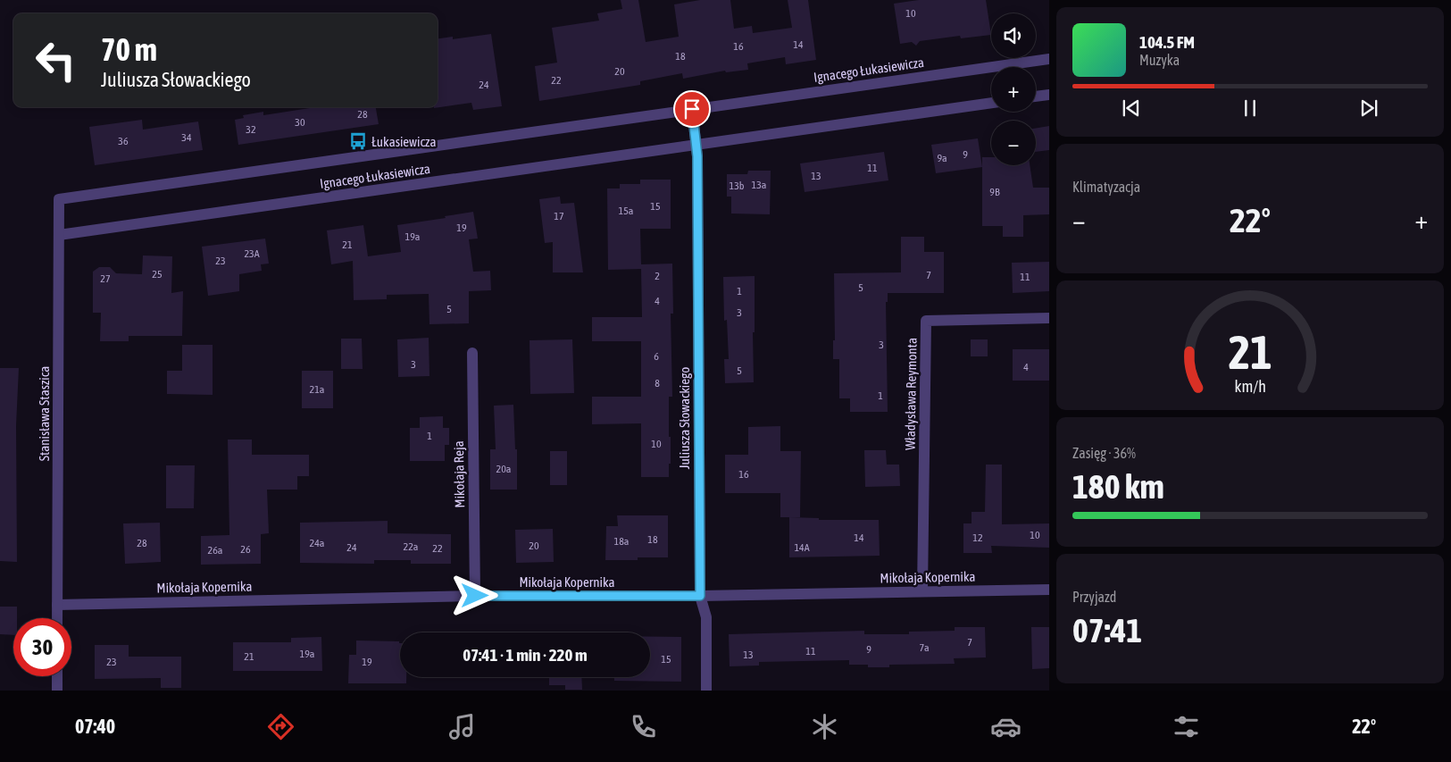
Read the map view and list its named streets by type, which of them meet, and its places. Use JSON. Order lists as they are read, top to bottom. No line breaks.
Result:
{"streets":{"street":["Ignacego Łukasiewicza","Władysława Reymonta","Stanisława Staszica","Juliusza Słowackiego","Mikołaja Reja","Mikołaja Kopernika"]},"crossings":[["Ignacego Łukasiewicza","Stanisława Staszica"],["Ignacego Łukasiewicza","Juliusza Słowackiego"],["Władysława Reymonta","Mikołaja Kopernika"],["Stanisława Staszica","Mikołaja Kopernika"],["Juliusza Słowackiego","Mikołaja Kopernika"],["Mikołaja Reja","Mikołaja Kopernika"]],"places":{"bus stop":["Łukasiewicza"]},"house_numbers":["10","14","16","18","20","22","24","28","30","32","34","36","9","9a","11","13","13a","13b","9B","15","15a","17","19","19a","21","23A","23","25","7","2","11","27","5","1","4","5","3","3","6","3","4","5","8","21a","1","1","10","20a","16","10","14","12","18","18a","28","24a","20","22a","24","14A","22","26","26a","7","7a","9","11","19a","13","21","15","23","19"],"page":{"map_buttons":["+","−"],"turn":["70 m","Juliusza Słowackiego"],"song":["104.5 FM","Muzyka"],"tile":["Klimatyzacja",["Zasięg · 36%","180 km"],["Przyjazd","07:41"]],"heat":["−","22°","+"],"limit":"30","trip":"07:41 · 1 min · 220 m","tabs":["07:40","22°"],"gauge":["21","km/h"]}}
